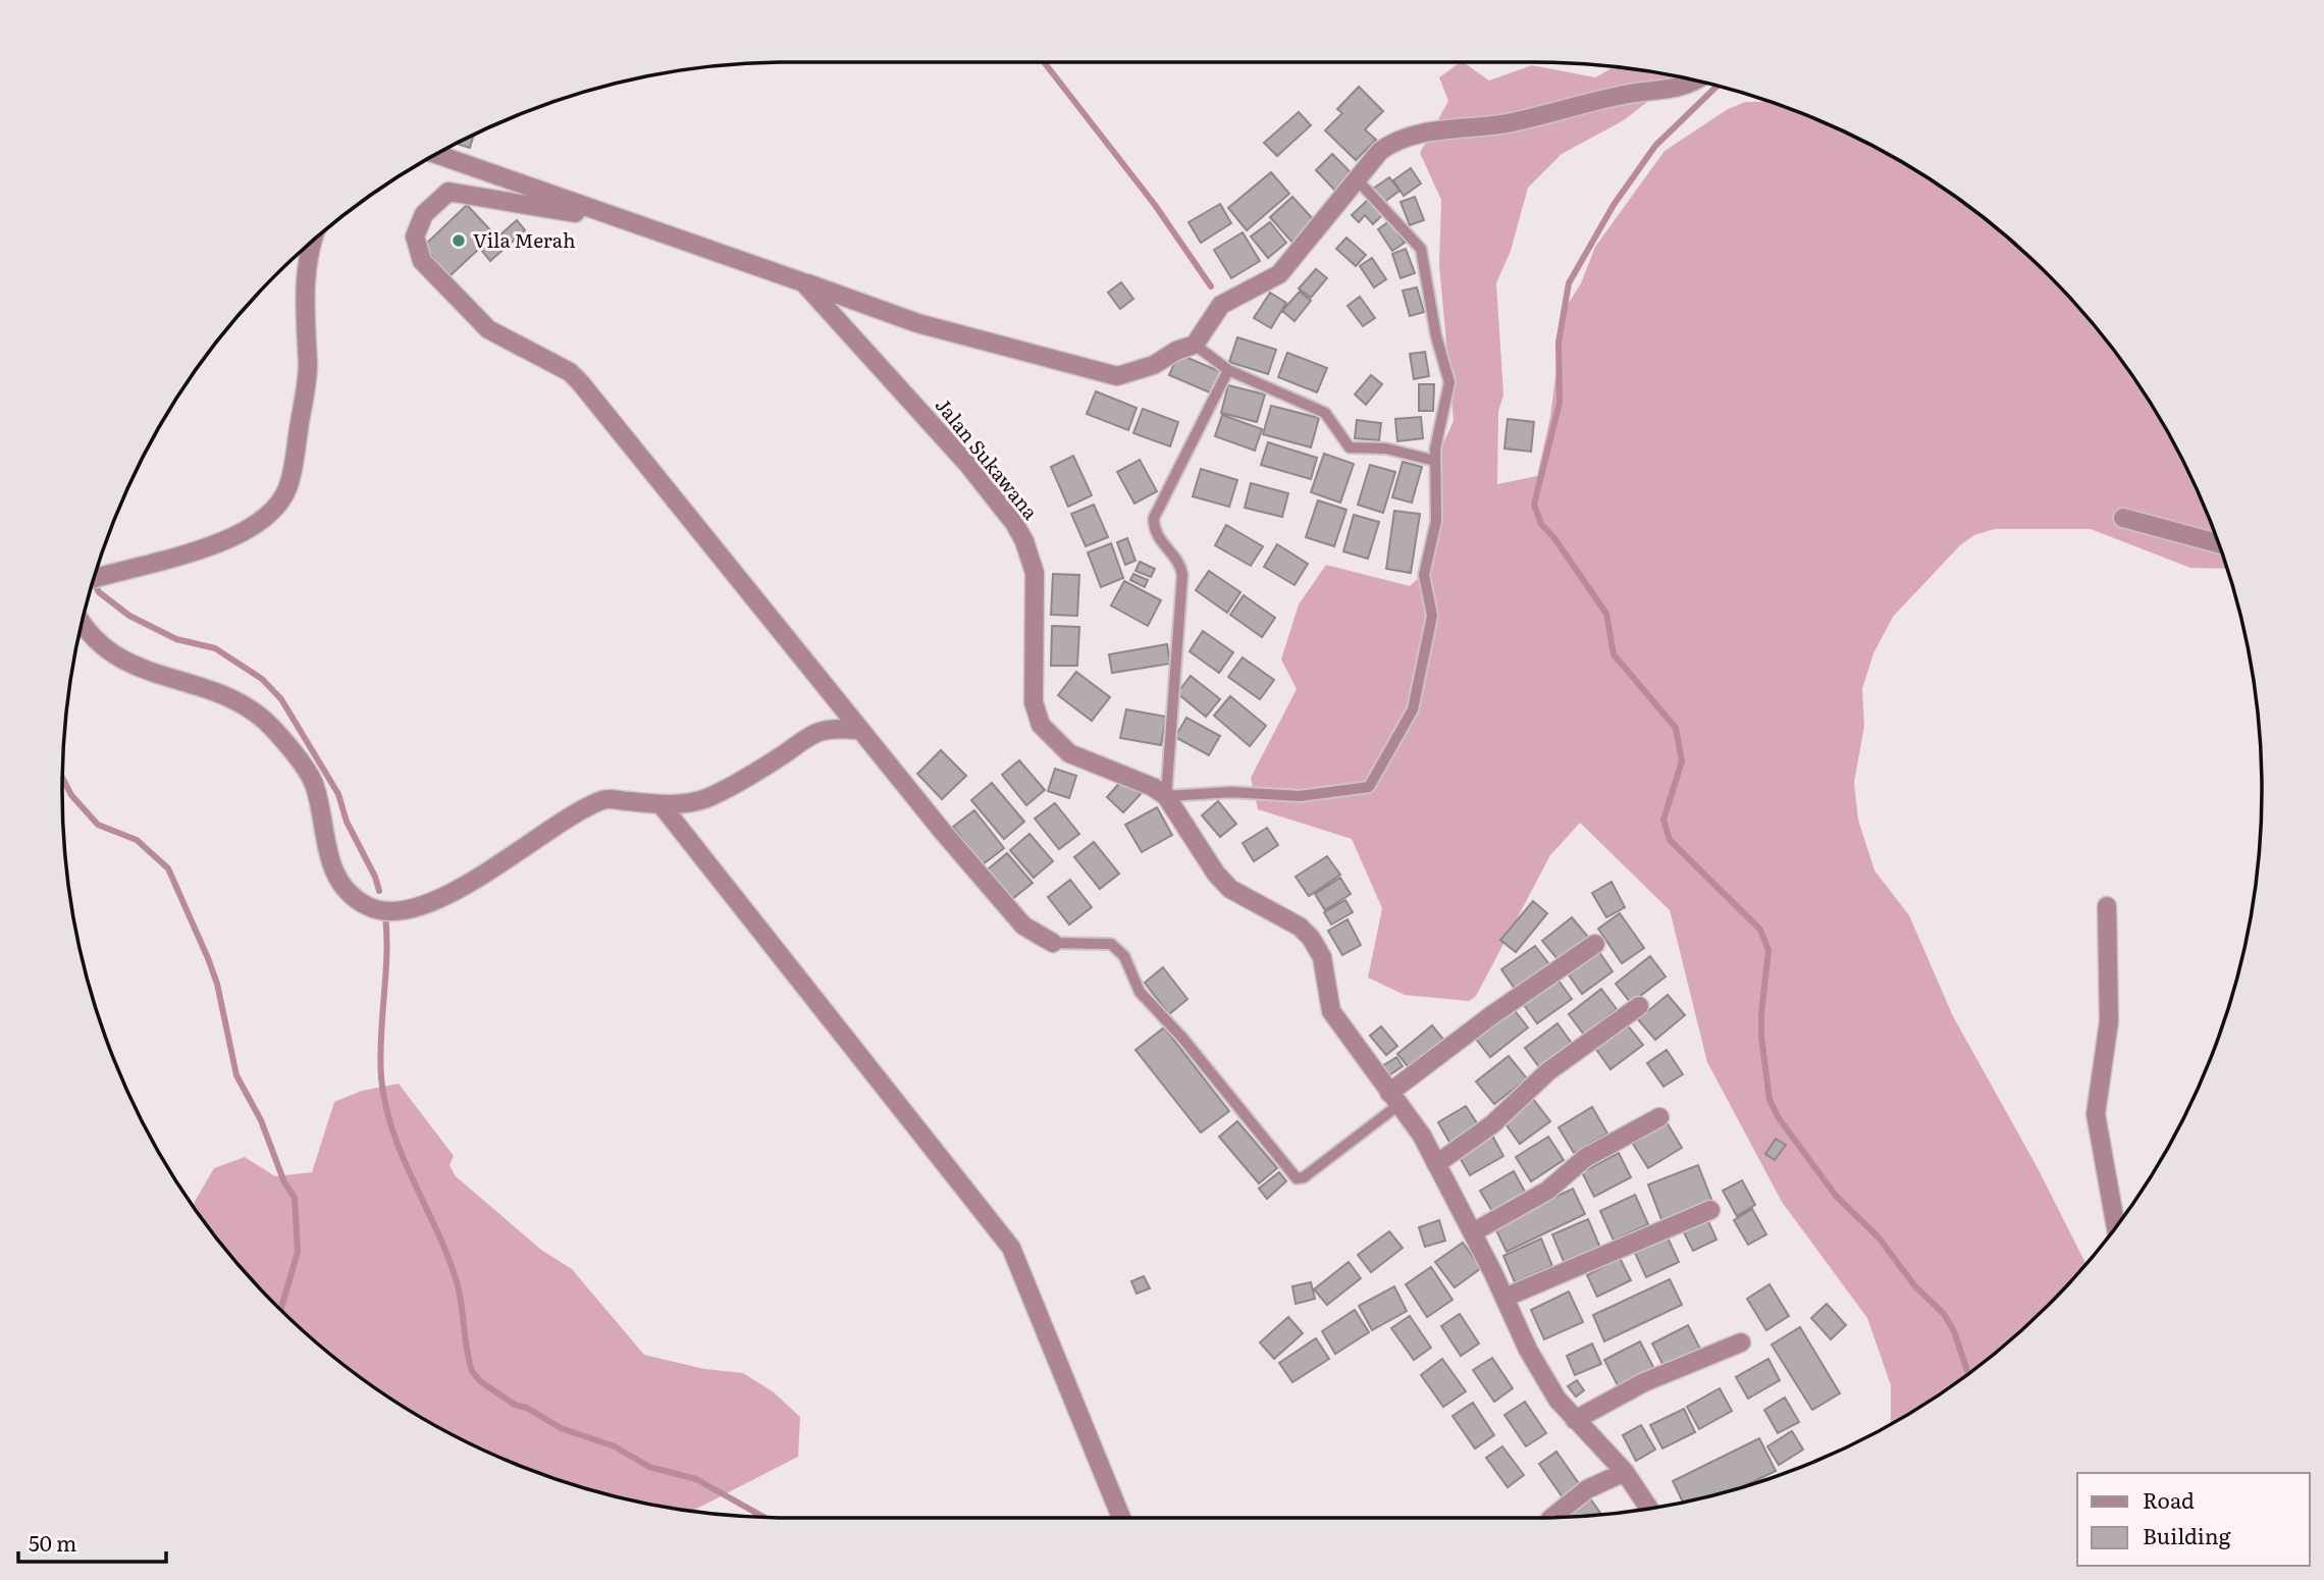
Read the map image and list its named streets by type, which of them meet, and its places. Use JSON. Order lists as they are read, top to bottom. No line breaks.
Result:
{"streets":{"street":["Jalan Sukawana"]},"places":["Vila Merah"],"legend":["Road","Building"],"scale_bar":"50 m"}
